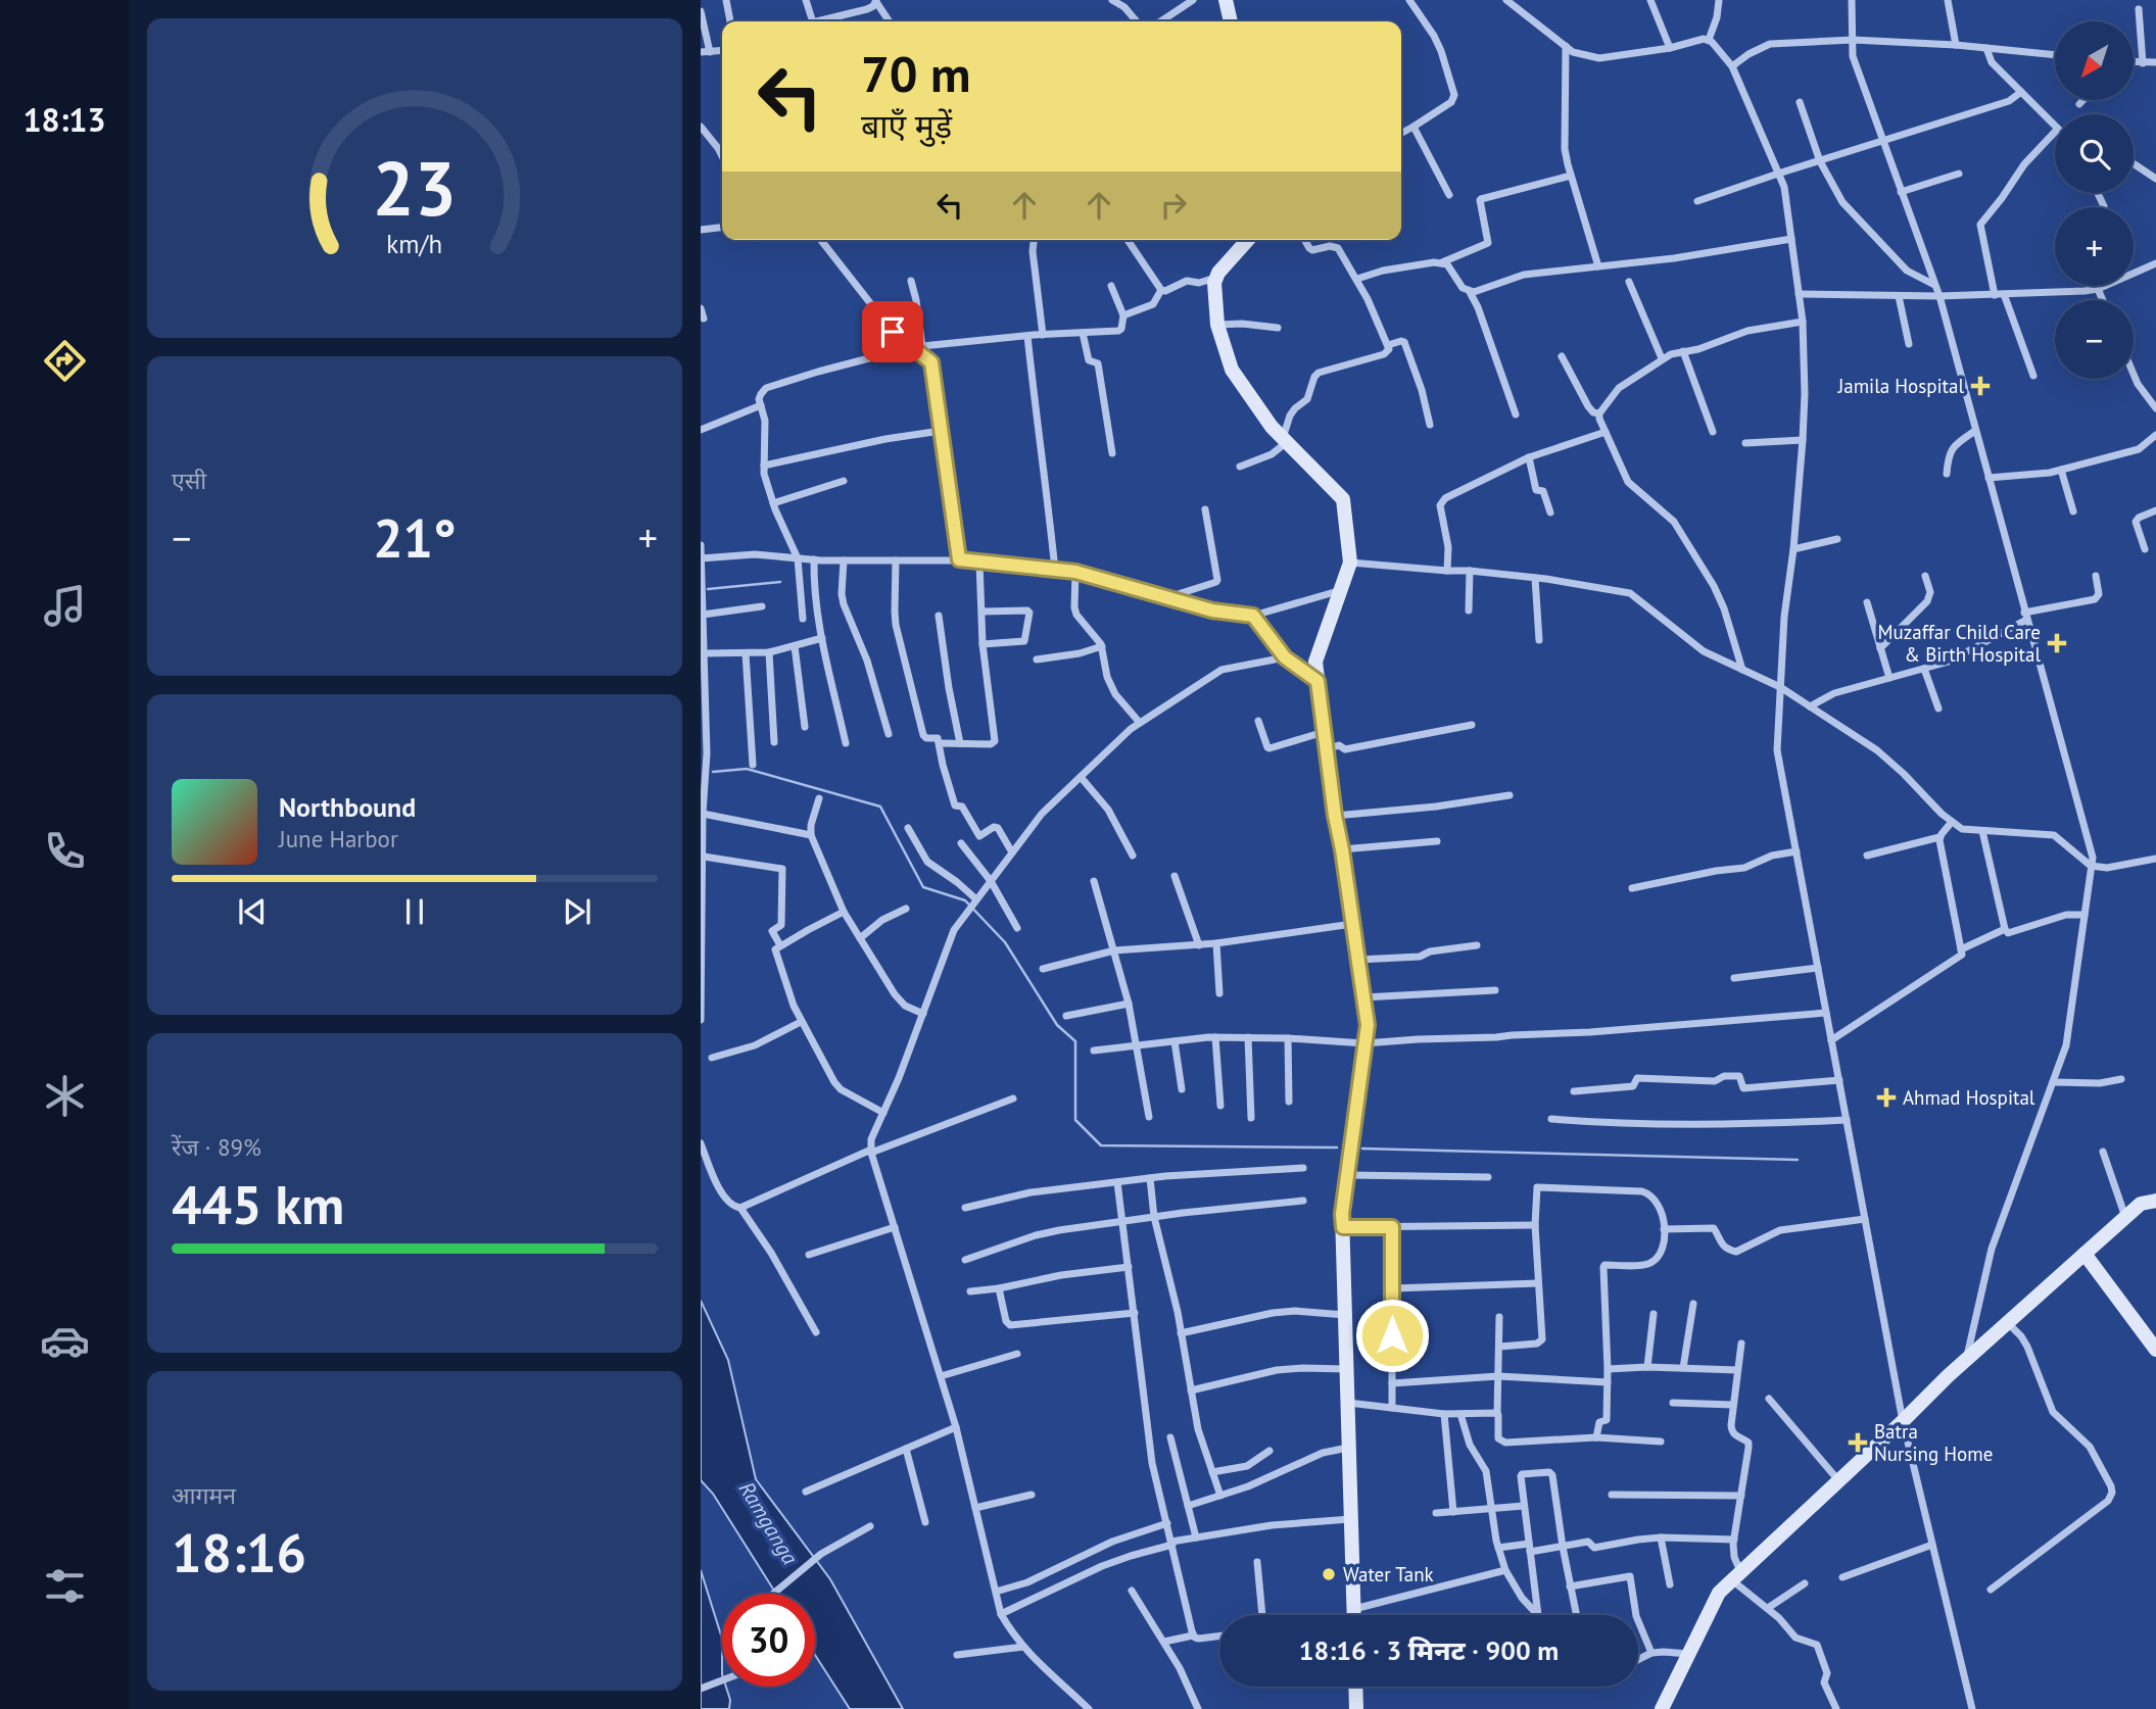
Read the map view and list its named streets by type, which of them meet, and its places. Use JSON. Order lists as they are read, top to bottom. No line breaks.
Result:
{"water":["Ramganga"],"places":{"health":["Jamila Hospital","Muzaffar Child Care & Birth Hospital","Ahmad Hospital","Batra Nursing Home"],"other":["Water Tank"]},"north":"bottom left","page":{"tabs":"18:13","map_buttons":["+","−"],"turn":["70 m","बाएँ मुड़ें"],"tile":["एसी",["रेंज · 89%","445 km"],["आगमन","18:16"]],"heat":["−","21°","+"],"song":["Northbound","June Harbor"],"limit":"30","trip":"18:16 · 3 मिनट · 900 m","gauge":["23","km/h"]}}
